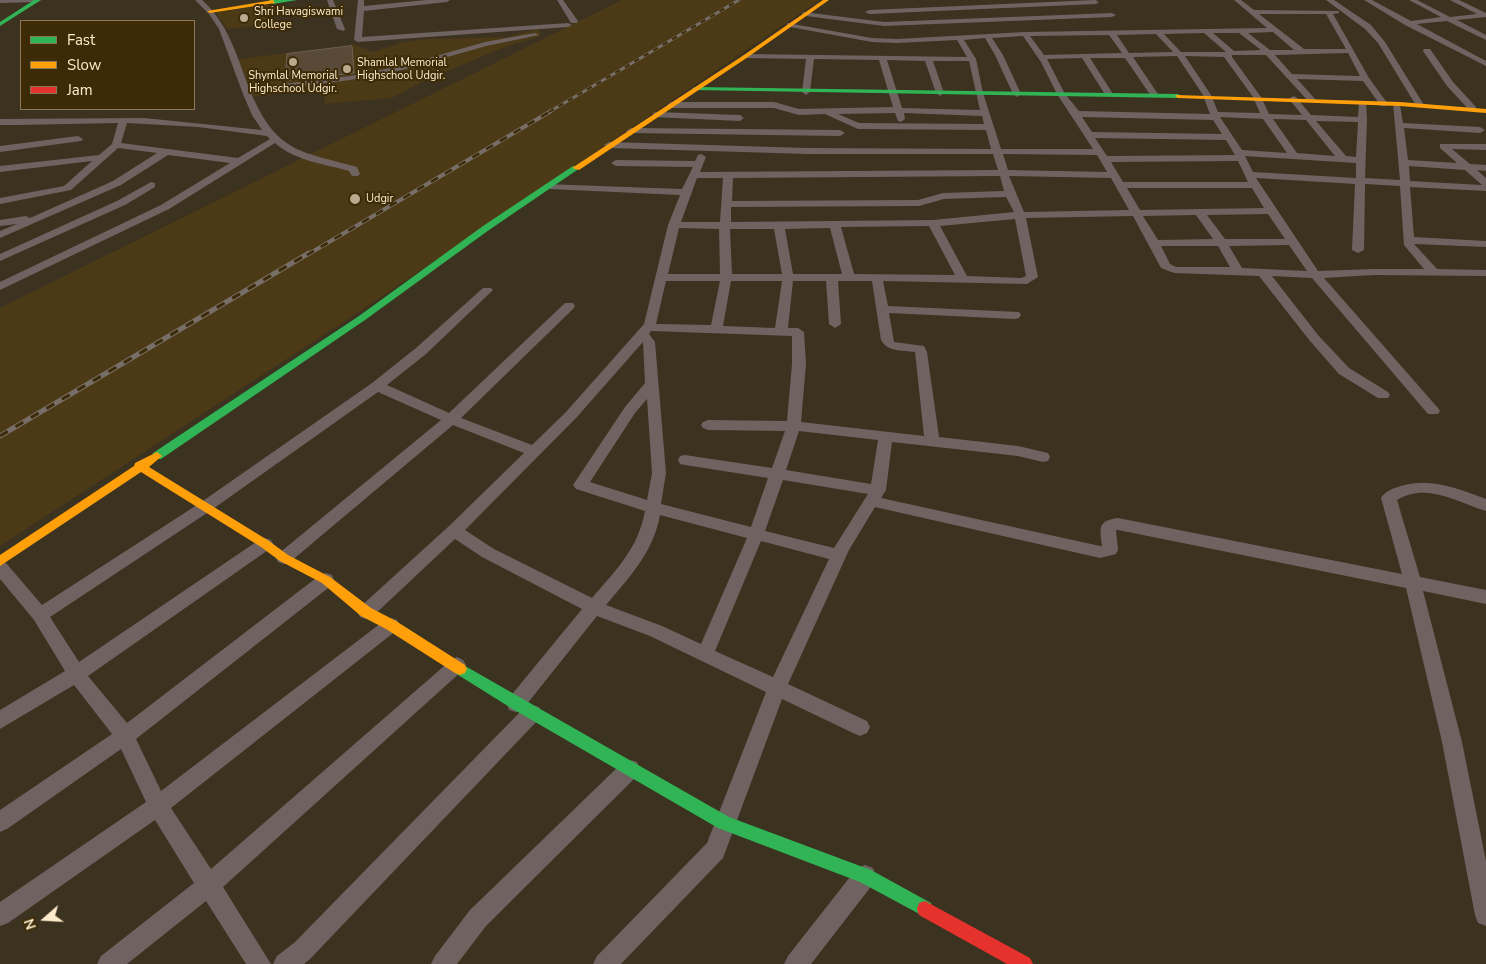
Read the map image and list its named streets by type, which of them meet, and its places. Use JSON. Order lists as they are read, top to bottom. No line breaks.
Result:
{"places":["Shri Havagiswami College","Shymlal Memorial Highschool Udgir.","Shamlal Memorial Highschool Udgir.","Udgir"],"legend":["Fast","Slow","Jam"],"north":"left"}
